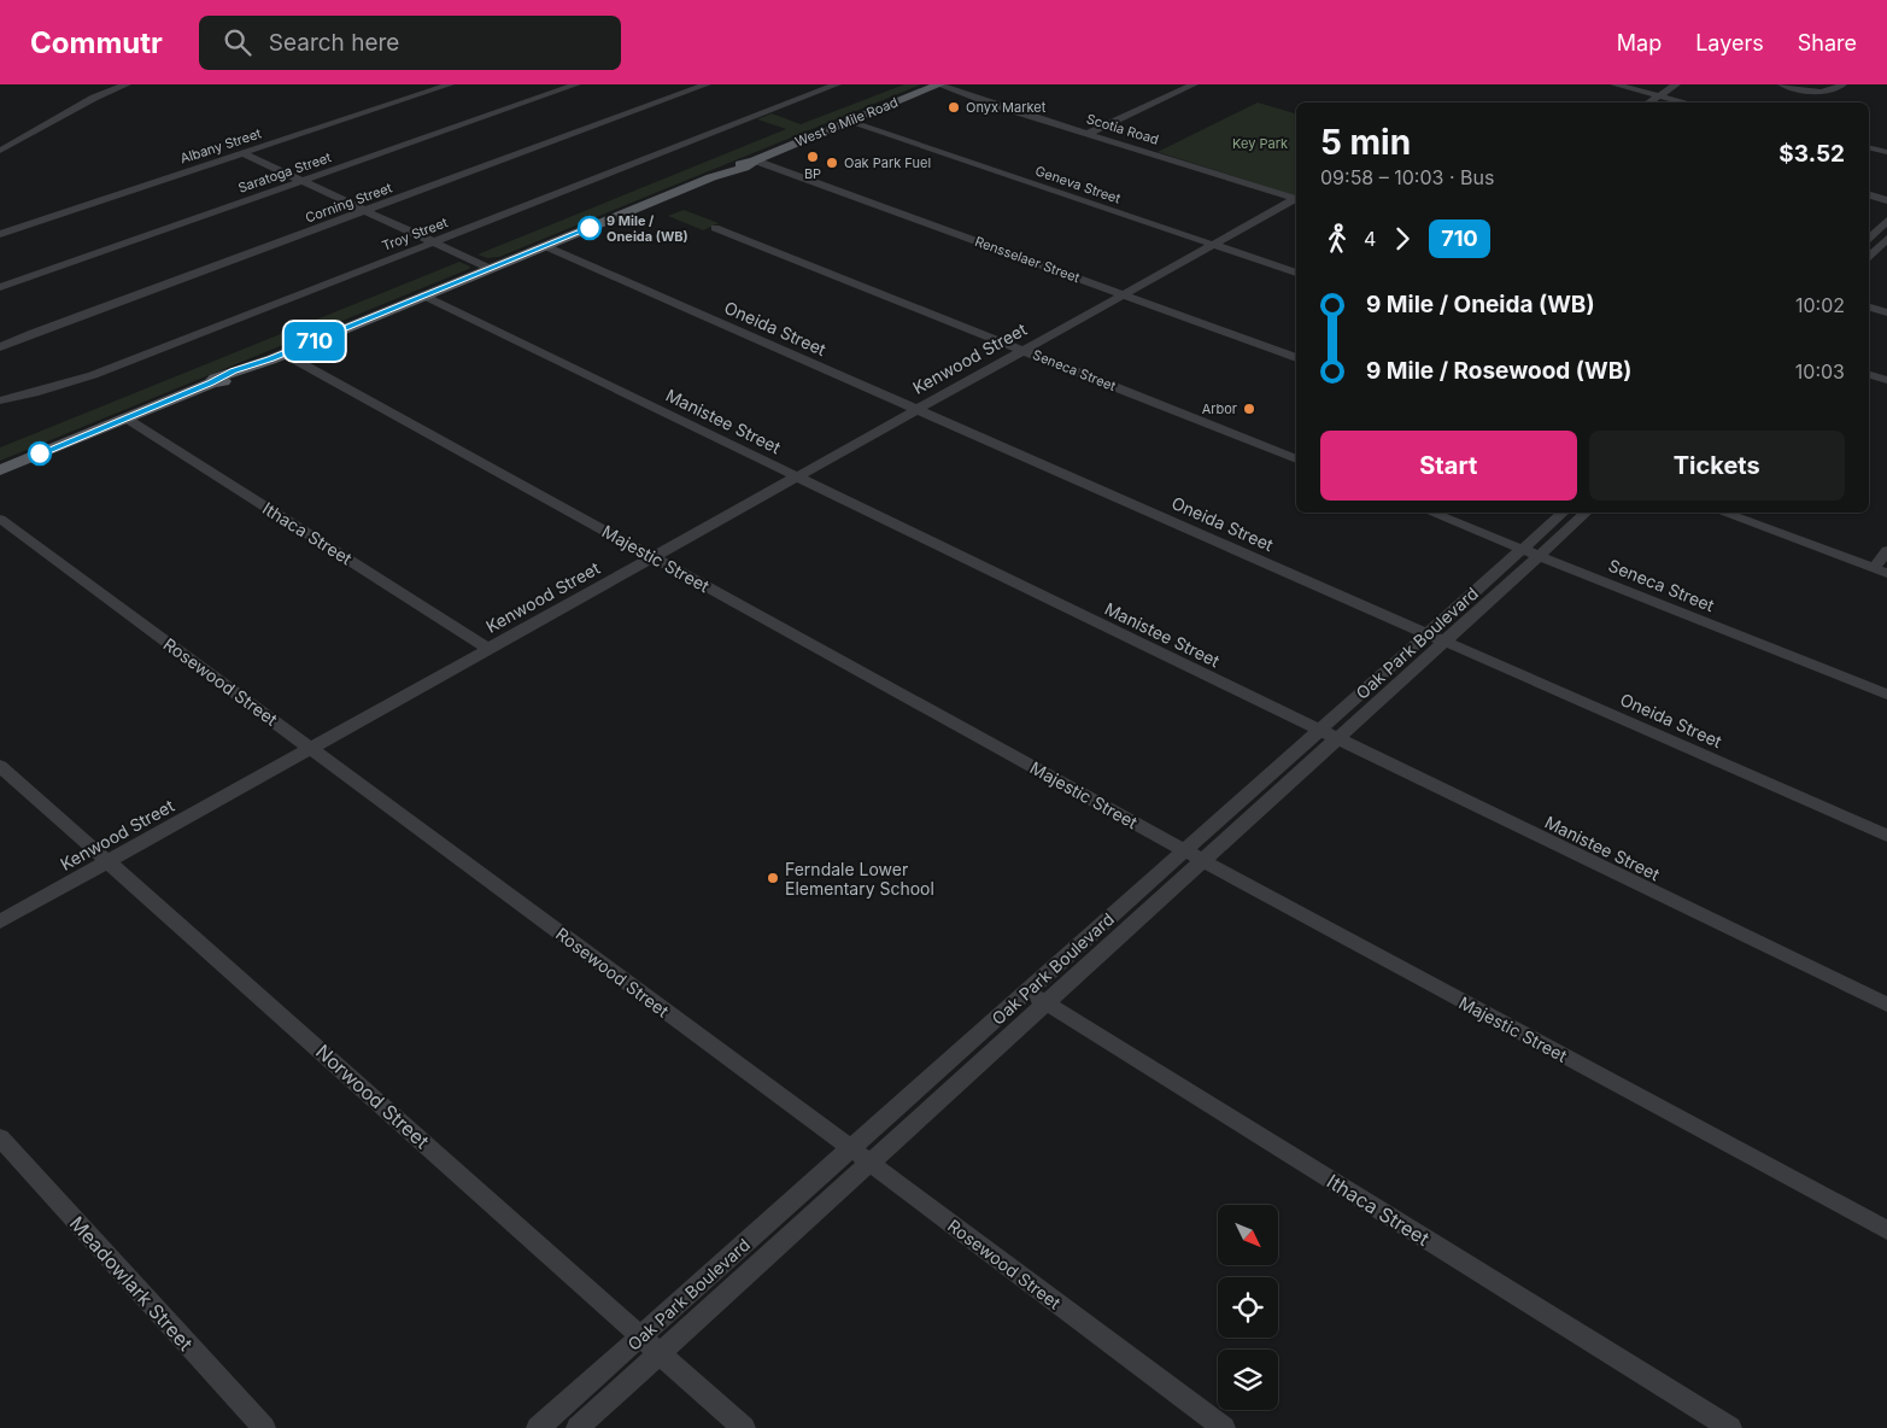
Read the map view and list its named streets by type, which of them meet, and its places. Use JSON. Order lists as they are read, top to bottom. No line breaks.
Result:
{"streets":{"main road":["West 9 Mile Road"],"street":["Scotia Road","Albany Street","Saratoga Street","Geneva Street","Corning Street","Troy Street","Rensselaer Street","Oneida Street","Kenwood Street","Seneca Street","Manistee Street","Ithaca Street","Majestic Street","Oak Park Boulevard","Rosewood Street","Norwood Street","Meadowlark Street"]},"crossings":[["West 9 Mile Road","Scotia Road"],["West 9 Mile Road","Geneva Street"],["West 9 Mile Road","Rensselaer Street"],["West 9 Mile Road","Oneida Street"],["West 9 Mile Road","Manistee Street"],["West 9 Mile Road","Ithaca Street"],["West 9 Mile Road","Majestic Street"],["Geneva Street","Kenwood Street"],["Rensselaer Street","Kenwood Street"],["Oneida Street","Kenwood Street"],["Oneida Street","Oak Park Boulevard"],["Kenwood Street","Seneca Street"],["Kenwood Street","Manistee Street"],["Kenwood Street","Ithaca Street"],["Kenwood Street","Majestic Street"],["Kenwood Street","Rosewood Street"],["Kenwood Street","Norwood Street"],["Seneca Street","Oak Park Boulevard"],["Manistee Street","Oak Park Boulevard"],["Ithaca Street","Oak Park Boulevard"],["Majestic Street","Oak Park Boulevard"],["Oak Park Boulevard","Rosewood Street"],["Oak Park Boulevard","Norwood Street"]],"parks":["Key Park"],"places":["Onyx Market","BP","Oak Park Fuel","9 Mile / Oneida (WB)","Arbor","Ferndale Lower Elementary School"],"lines":["bus line 710"],"north":"bottom right","page":{"header":"Commutr","search":"Search here","nav":["Map","Layers","Share"],"on_map":"710","heading":["5 min","09:58 – 10:03 · Bus","$3.52"],"legs":["4","710"],"list":[{"name":"9 Mile / Oneida (WB)","value":"10:02"},{"name":"9 Mile / Rosewood (WB)","value":"10:03"}],"buttons":["Start","Tickets"]}}
